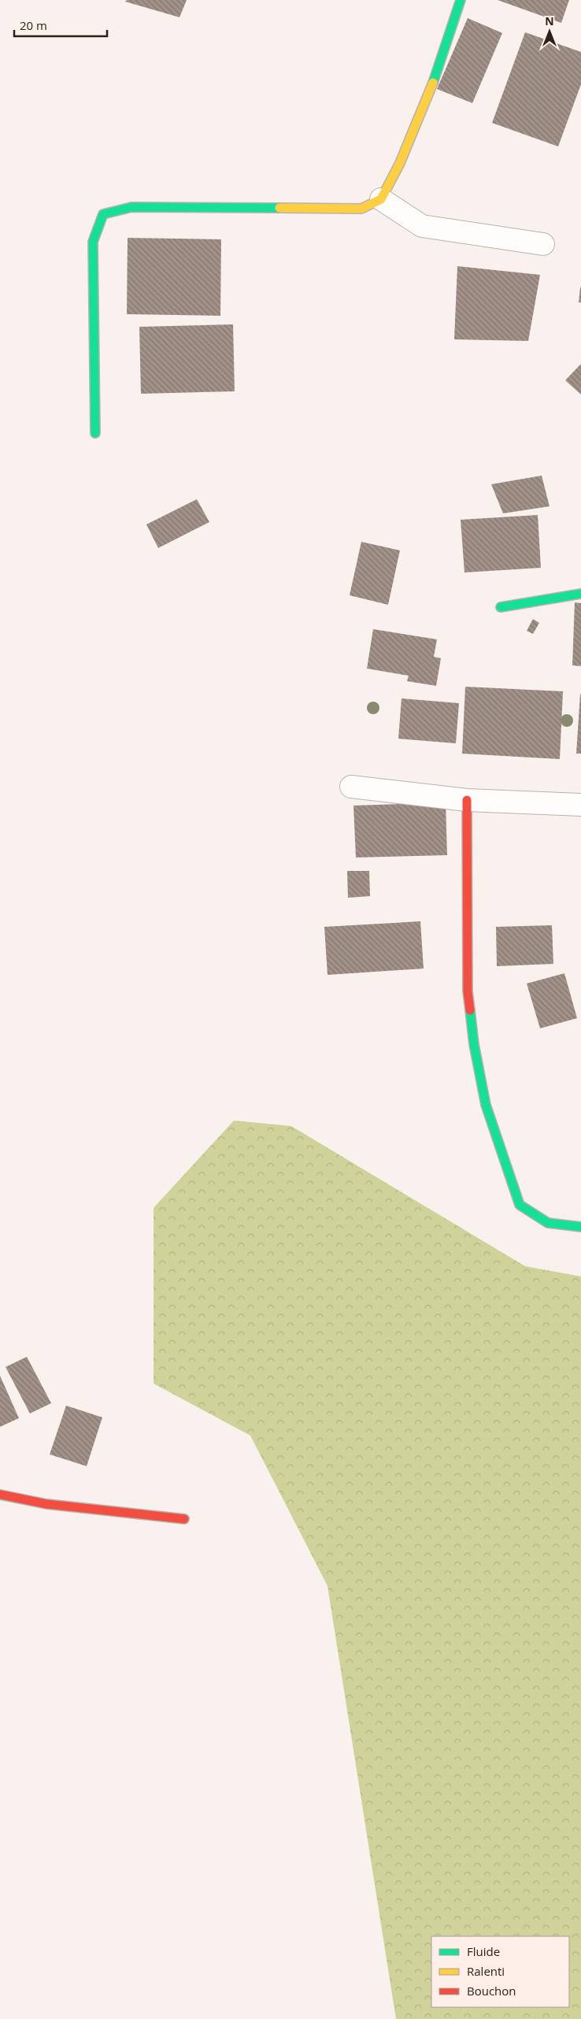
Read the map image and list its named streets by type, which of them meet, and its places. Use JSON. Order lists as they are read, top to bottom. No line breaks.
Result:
{"legend":["Fluide","Ralenti","Bouchon"],"scale_bar":"20 m","north":"top"}
